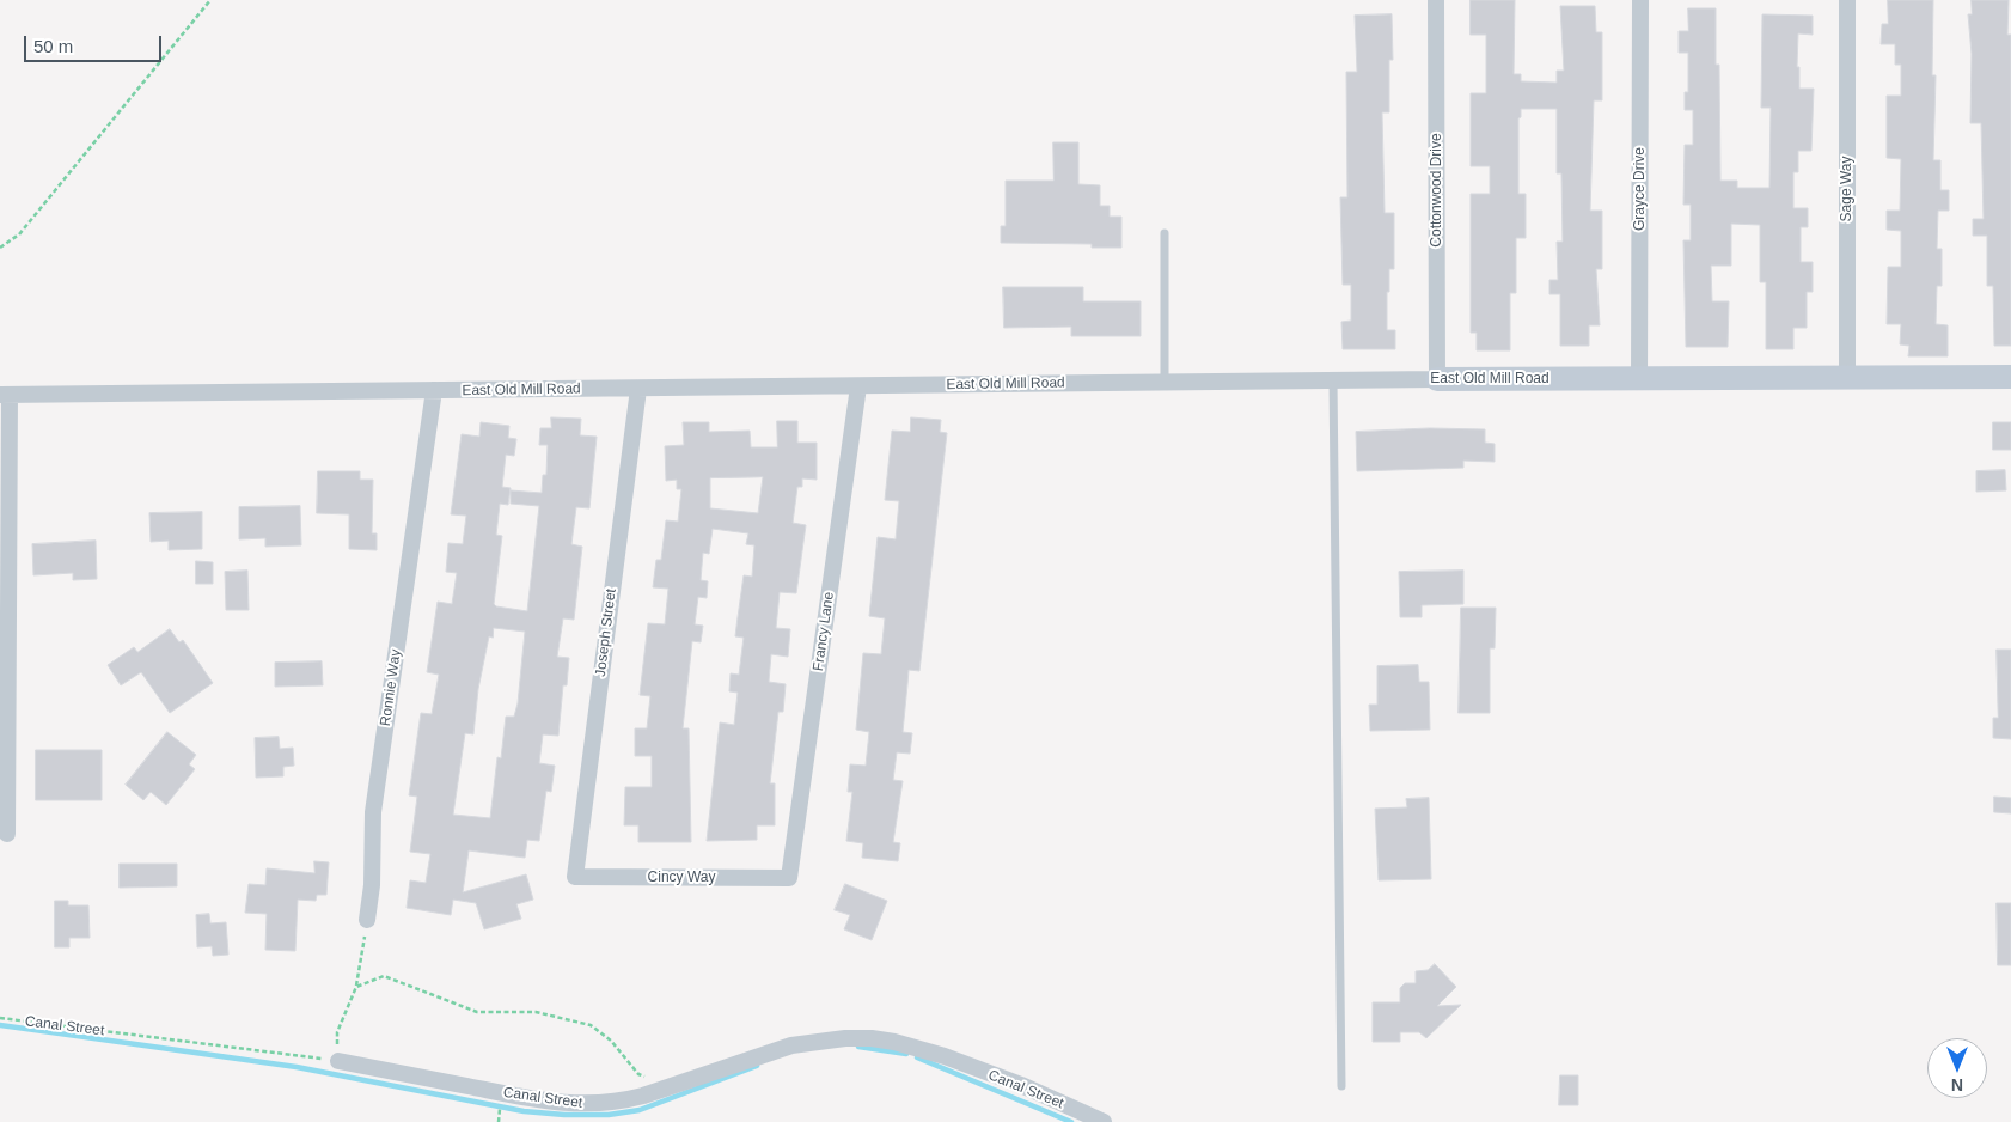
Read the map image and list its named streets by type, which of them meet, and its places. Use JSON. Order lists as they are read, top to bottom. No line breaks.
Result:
{"streets":{"street":["Grayce Drive","Sage Way","Cottonwood Drive","East Old Mill Road","Francy Lane","Joseph Street","Ronnie Way","Cincy Way","Canal Street"]},"crossings":[["Grayce Drive","East Old Mill Road"],["Sage Way","East Old Mill Road"],["Cottonwood Drive","East Old Mill Road"],["East Old Mill Road","Francy Lane"],["East Old Mill Road","Joseph Street"],["East Old Mill Road","Ronnie Way"],["Francy Lane","Cincy Way"],["Joseph Street","Cincy Way"]],"scale_bar":"50 m","north":"bottom"}
